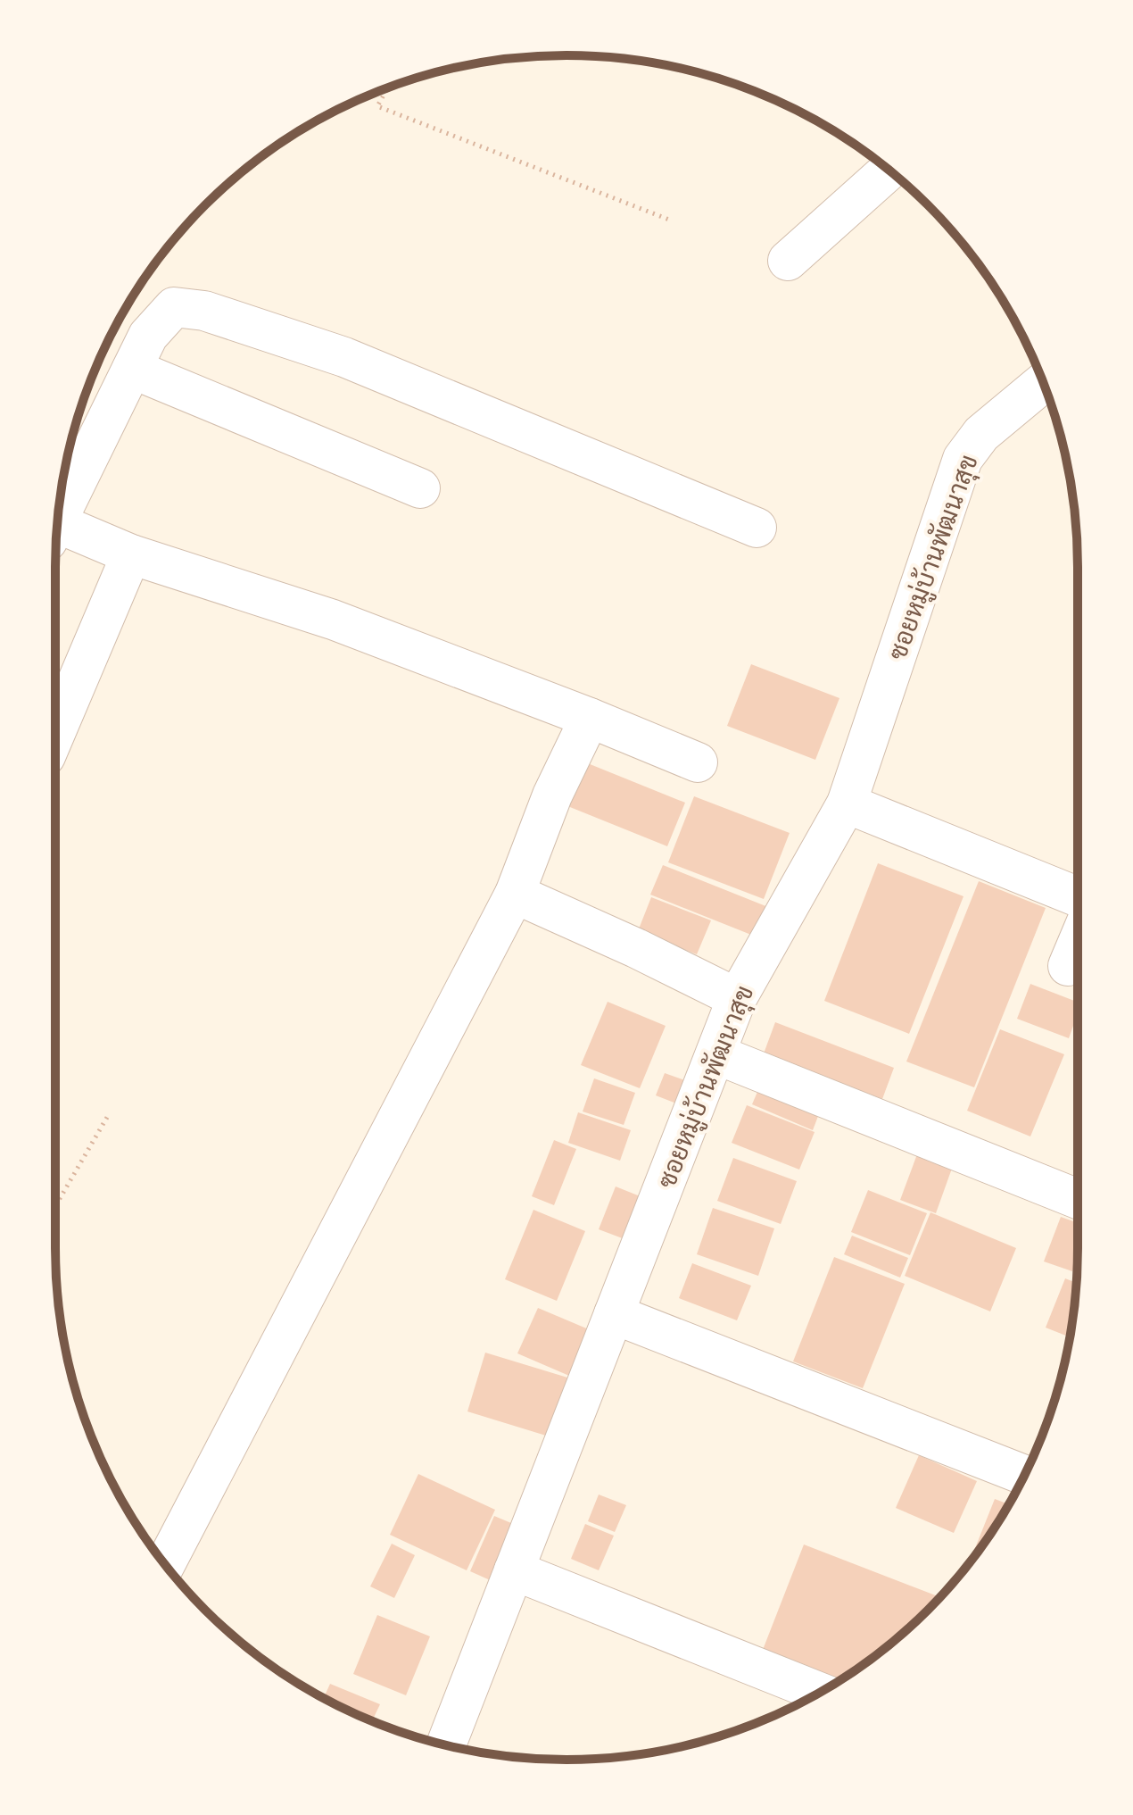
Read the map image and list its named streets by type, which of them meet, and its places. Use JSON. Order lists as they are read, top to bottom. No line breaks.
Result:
{"streets":{"street":["ซอยหมู่บ้านพัฒนาสุข"]}}
